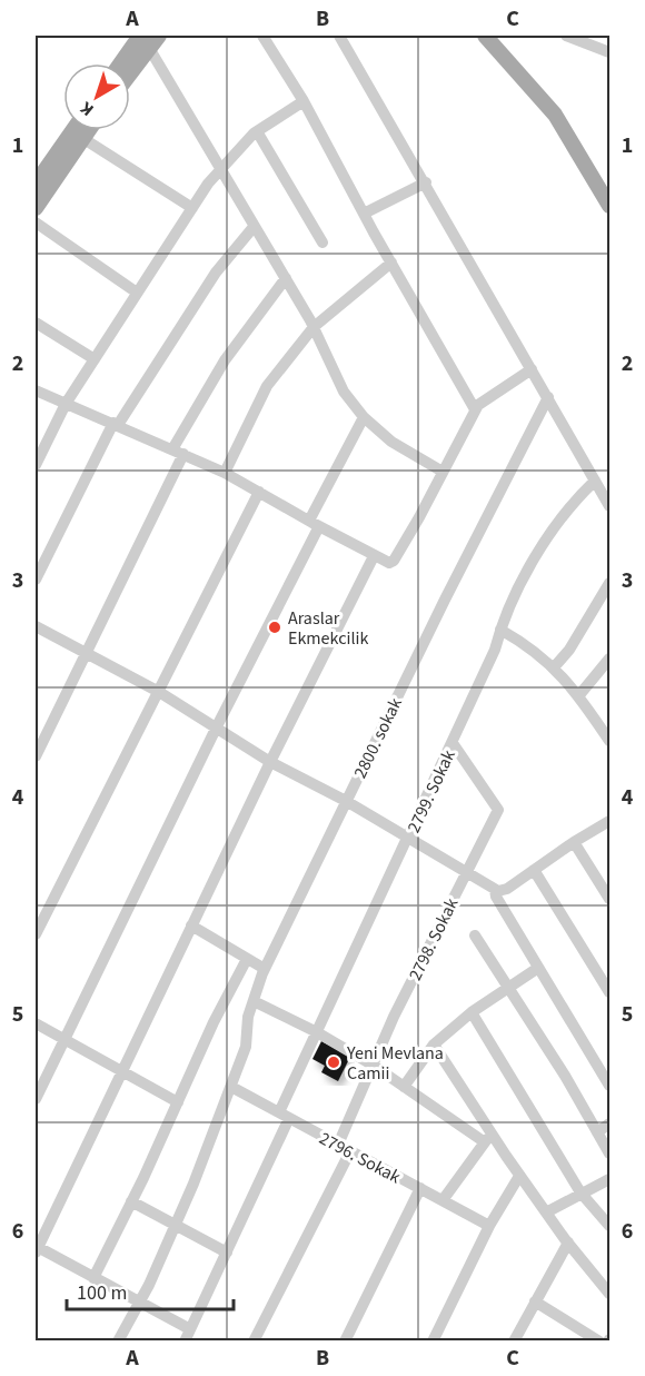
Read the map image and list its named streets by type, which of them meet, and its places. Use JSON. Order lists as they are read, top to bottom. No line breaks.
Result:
{"streets":{"street":["2800. sokak","2799. Sokak","2798. Sokak","2796. Sokak"]},"crossings":[["2800. sokak","2796. Sokak"],["2799. Sokak","2798. Sokak"],["2799. Sokak","2796. Sokak"],["2798. Sokak","2796. Sokak"]],"places":["Araslar Ekmekcilik","Yeni Mevlana Camii"],"scale_bar":"100 m","north":"bottom left","grid":{"columns":["A","B","C"],"rows":["1","2","3","4","5","6"]}}
